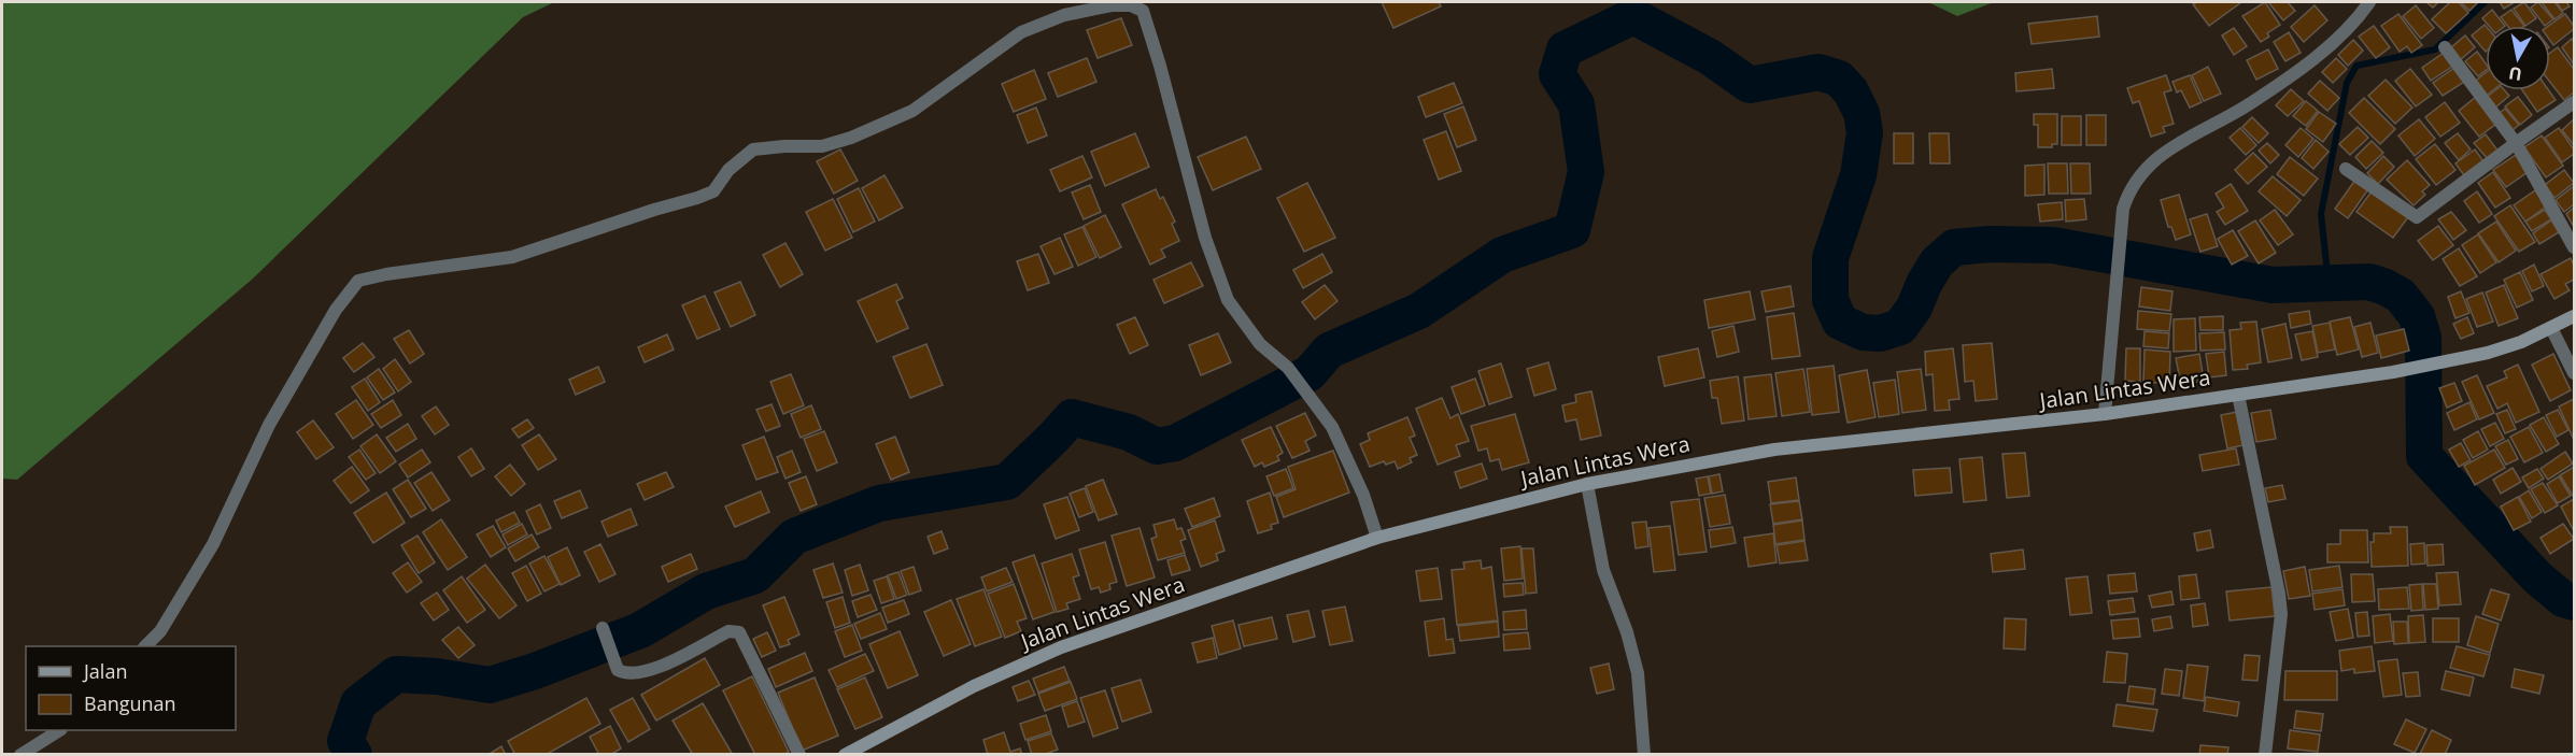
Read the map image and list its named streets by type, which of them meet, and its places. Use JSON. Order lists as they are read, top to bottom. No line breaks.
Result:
{"streets":{"main road":["Jalan Lintas Wera"]},"legend":["Jalan","Bangunan"],"north":"bottom"}
